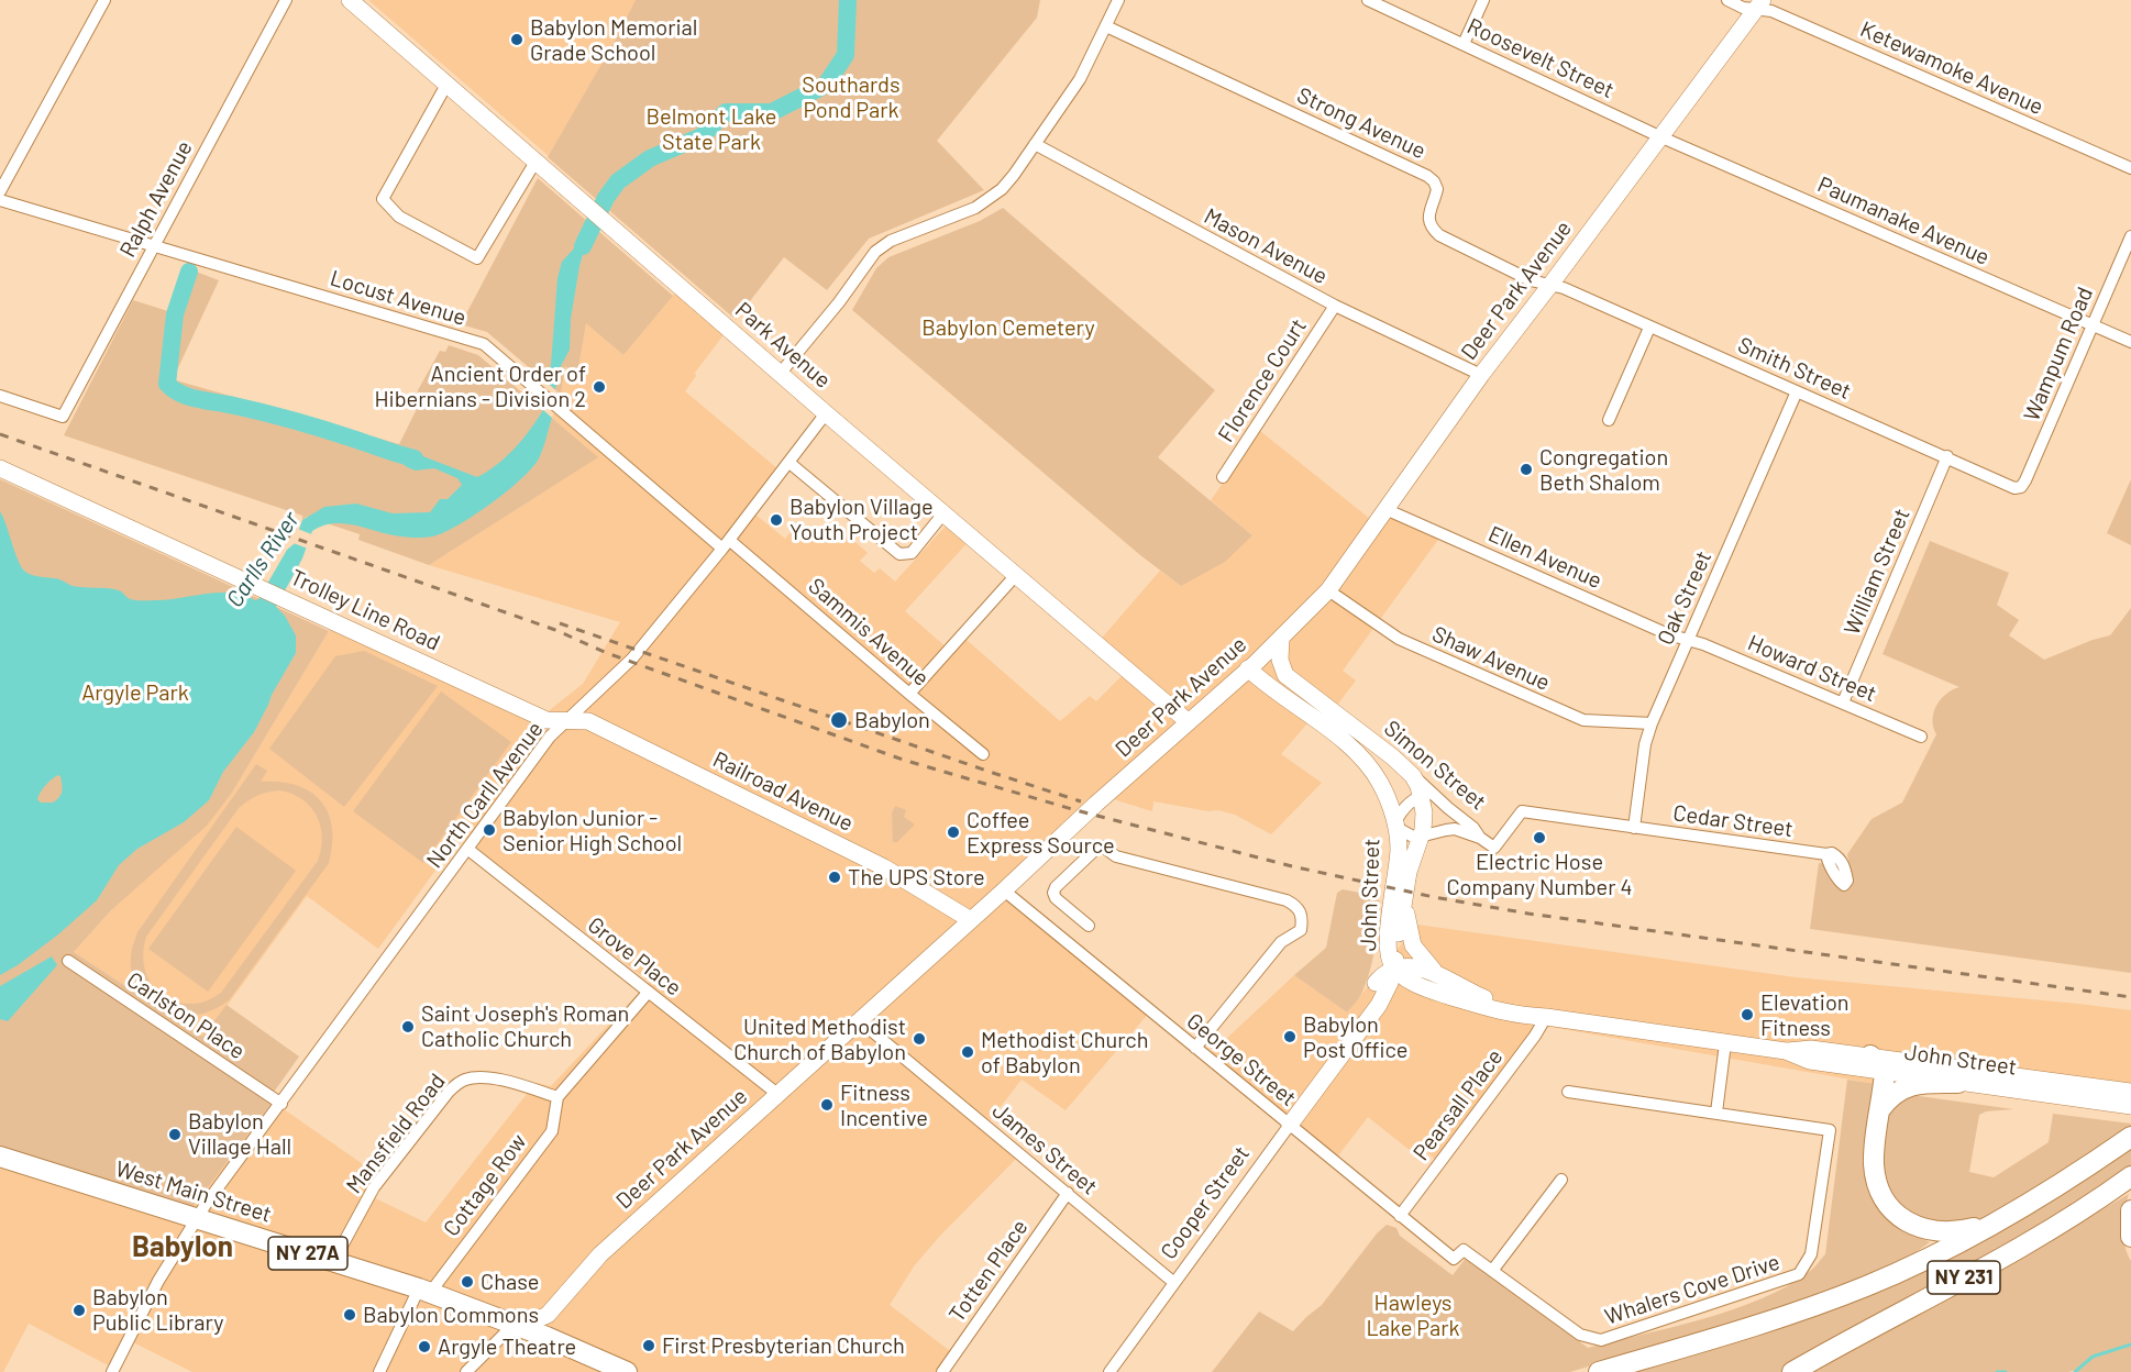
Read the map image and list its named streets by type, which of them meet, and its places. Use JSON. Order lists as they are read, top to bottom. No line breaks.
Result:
{"streets":{"main road":["Deer Park Avenue","Park Avenue","Trolley Line Road","Simon Street","Railroad Avenue","John Street","West Main Street","Cooper Street","NY 27A","NY 231"],"street":["Roosevelt Street","Ketewamoke Avenue","Strong Avenue","Ralph Avenue","Paumanake Avenue","Mason Avenue","Locust Avenue","Wampum Road","Smith Street","Florence Court","Ellen Avenue","William Street","Oak Street","Sammis Avenue","Shaw Avenue","Howard Street","North Carll Avenue","Cedar Street","Grove Place","Carlston Place","George Street","Pearsall Place","Mansfield Road","James Street","Cottage Row","Totten Place","Whalers Cove Drive"]},"crossings":[["Roosevelt Street","Paumanake Avenue"],["Roosevelt Street","Deer Park Avenue"],["Ketewamoke Avenue","Deer Park Avenue"],["Strong Avenue","Deer Park Avenue"],["Strong Avenue","Smith Street"],["Ralph Avenue","Locust Avenue"],["Paumanake Avenue","Deer Park Avenue"],["Paumanake Avenue","Wampum Road"],["Mason Avenue","Deer Park Avenue"],["Mason Avenue","Florence Court"],["Deer Park Avenue","Park Avenue"],["Deer Park Avenue","Smith Street"],["Deer Park Avenue","Ellen Avenue"],["Deer Park Avenue","Shaw Avenue"],["Deer Park Avenue","Simon Street"],["Deer Park Avenue","Railroad Avenue"],["Deer Park Avenue","Grove Place"],["Deer Park Avenue","George Street"],["Deer Park Avenue","James Street"],["Deer Park Avenue","West Main Street"],["Deer Park Avenue","NY 27A"],["Locust Avenue","Sammis Avenue"],["Locust Avenue","North Carll Avenue"],["Park Avenue","North Carll Avenue"],["Wampum Road","Smith Street"],["Smith Street","William Street"],["Smith Street","Oak Street"],["Ellen Avenue","Oak Street"],["Ellen Avenue","Howard Street"],["William Street","Howard Street"],["Oak Street","Shaw Avenue"],["Oak Street","Howard Street"],["Oak Street","Simon Street"],["Oak Street","Cedar Street"],["Trolley Line Road","Railroad Avenue"],["Trolley Line Road","North Carll Avenue"],["Sammis Avenue","North Carll Avenue"],["Simon Street","Cedar Street"],["Simon Street","John Street"],["Simon Street","Cooper Street"],["Railroad Avenue","North Carll Avenue"],["North Carll Avenue","Grove Place"],["North Carll Avenue","Carlston Place"],["North Carll Avenue","West Main Street"],["John Street","Pearsall Place"],["John Street","Cooper Street"],["George Street","Pearsall Place"],["George Street","Cooper Street"],["George Street","Whalers Cove Drive"],["Mansfield Road","Cottage Row"],["Mansfield Road","West Main Street"],["James Street","Cooper Street"],["James Street","Totten Place"],["Cottage Row","West Main Street"],["West Main Street","NY 27A"]],"districts":["Babylon"],"water":["Carlls River"],"parks":["Southards Pond Park","Belmont Lake State Park","Babylon Cemetery","Argyle Park","Hawleys Lake Park"],"places":["Babylon Memorial Grade School","Ancient Order of Hibernians - Division 2","Congregation Beth Shalom","Babylon Village Youth Project","Babylon","Babylon Junior - Senior High School","Coffee Express Source","Electric Hose Company Number 4","The UPS Store","Elevation Fitness","Saint Joseph's Roman Catholic Church","Babylon Post Office","United Methodist Church of Babylon","Methodist Church of Babylon","Fitness Incentive","Babylon Village Hall","Chase","Babylon Public Library","Babylon Commons","First Presbyterian Church","Argyle Theatre"]}
